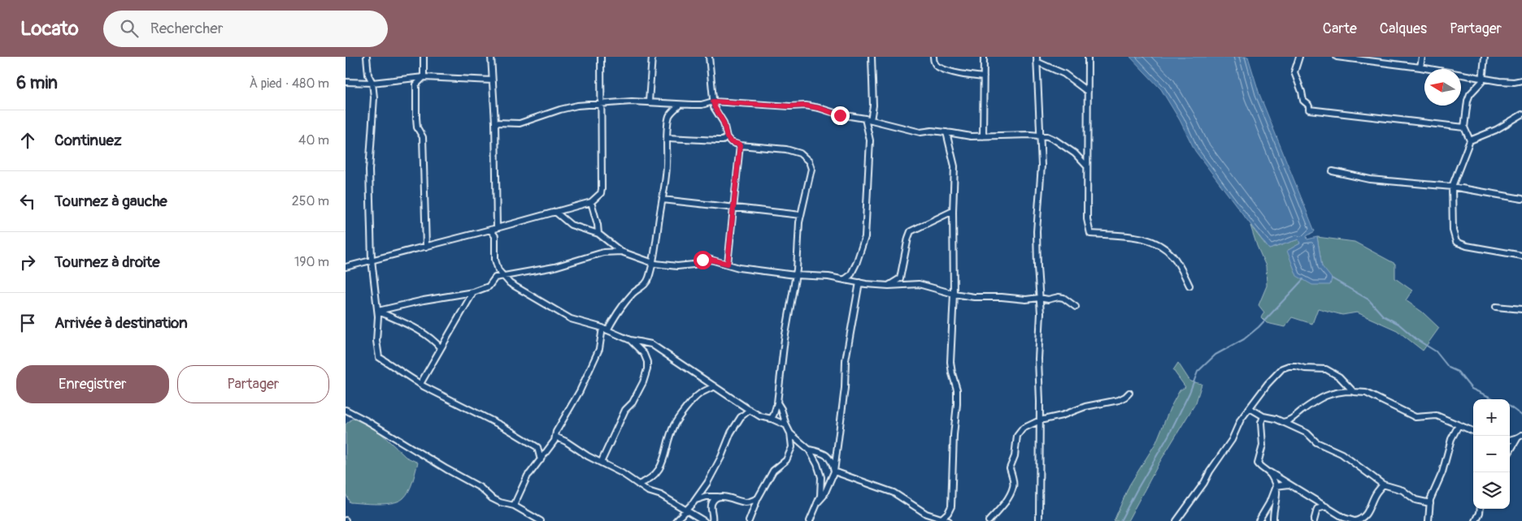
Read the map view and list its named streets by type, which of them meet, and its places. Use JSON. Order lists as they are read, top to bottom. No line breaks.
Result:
{"north":"left","page":{"header":"Locato","search":"Rechercher","nav":["Carte","Calques","Partager"],"heading":["6 min","À pied · 480 m"],"list":[["Continuez","40 m"],["Tournez à gauche","250 m"],["Tournez à droite","190 m"],"Arrivée à destination"],"buttons":["Enregistrer","Partager"],"map_buttons":["+","−"]}}
